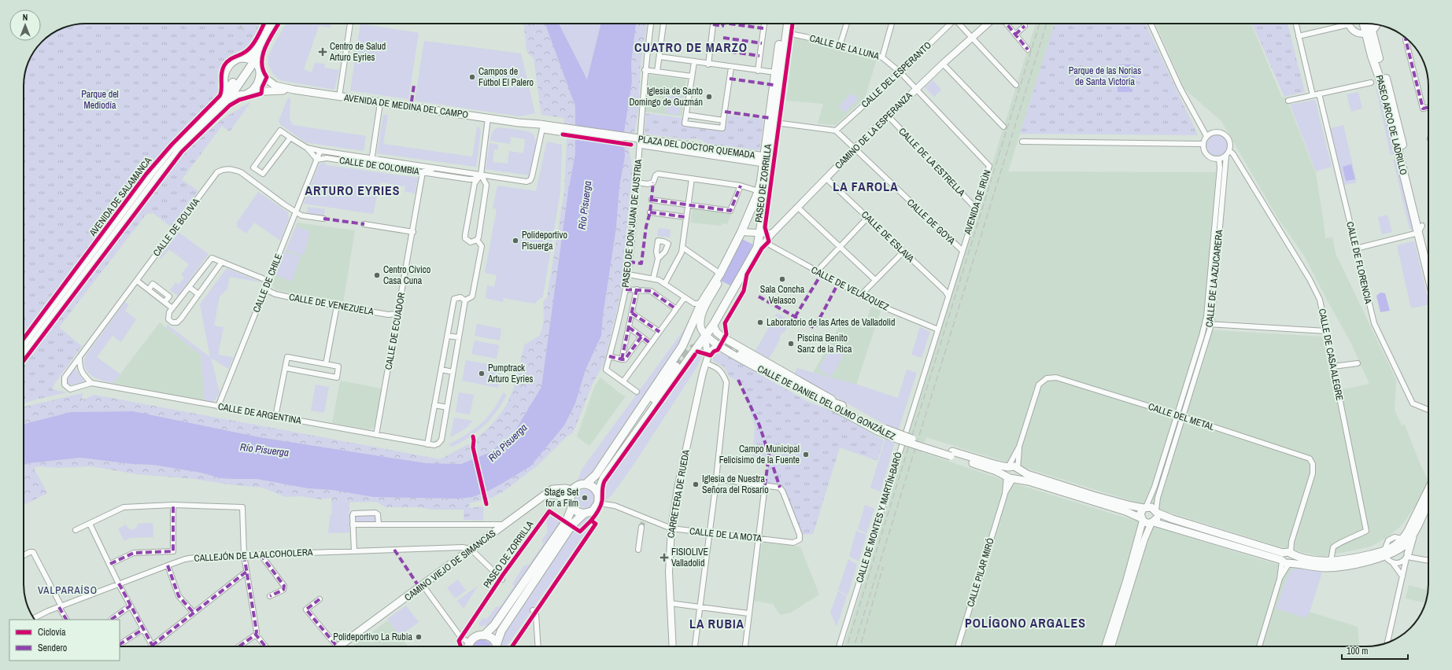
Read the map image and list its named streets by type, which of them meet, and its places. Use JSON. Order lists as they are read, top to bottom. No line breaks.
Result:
{"streets":{"main road":["AVENIDA DE MEDINA DEL CAMPO","PASEO ARCO DE LADRILLO","PLAZA DEL DOCTOR QUEMADA","PASEO DE ZORRILLA","AVENIDA DE SALAMANCA","CALLE DE DANIEL DEL OLMO GONZÁLEZ","CAMINO VIEJO DE SIMANCAS"],"street":["CALLE DE LA LUNA","CALLE DEL ESPERANTO","CAMINO DE LA ESPERANZA","CALLE DE LA ESTRELLA","CALLE DE COLOMBIA","AVENIDA DE IRÚN","CALLE DE GOYA","PASEO DE DON JUAN DE AUSTRIA","CALLE DE BOLIVIA","CALLE DE ESLAVA","CALLE DE FLORENCIA","CALLE DE LA AZUCARERA","CALLE DE CHILE","CALLE DE VELÁZQUEZ","CALLE DE VENEZUELA","CALLE DE ECUADOR","CALLE DE CASA ALEGRE","CALLE DE ARGENTINA","CALLE DEL METAL","CARRETERA DE RUEDA","CALLE DE MONTES Y MARTÍN-BARÓ","CALLE DE LA MOTA","CALLEJÓN DE LA ALCOHOLERA","CALLE PILAR MIRÓ"]},"crossings":[["CALLE DE LA LUNA","CALLE DEL ESPERANTO"],["CALLE DE LA LUNA","CAMINO DE LA ESPERANZA"],["CALLE DE LA LUNA","PASEO DE ZORRILLA"],["CALLE DE LA LUNA","AVENIDA DE IRÚN"],["CALLE DEL ESPERANTO","CALLE DE GOYA"],["AVENIDA DE MEDINA DEL CAMPO","PLAZA DEL DOCTOR QUEMADA"],["AVENIDA DE MEDINA DEL CAMPO","CALLE DE COLOMBIA"],["CAMINO DE LA ESPERANZA","CALLE DE LA ESTRELLA"],["CAMINO DE LA ESPERANZA","PASEO DE ZORRILLA"],["CAMINO DE LA ESPERANZA","CALLE DE GOYA"],["CAMINO DE LA ESPERANZA","CALLE DE ESLAVA"],["CAMINO DE LA ESPERANZA","CALLE DE VELÁZQUEZ"],["PLAZA DEL DOCTOR QUEMADA","PASEO DE ZORRILLA"],["PLAZA DEL DOCTOR QUEMADA","PASEO DE DON JUAN DE AUSTRIA"],["CALLE DE LA ESTRELLA","AVENIDA DE IRÚN"],["CALLE DE COLOMBIA","CALLE DE CHILE"],["CALLE DE COLOMBIA","CALLE DE ECUADOR"],["PASEO DE ZORRILLA","CALLE DE DANIEL DEL OLMO GONZÁLEZ"],["PASEO DE ZORRILLA","CARRETERA DE RUEDA"],["PASEO DE ZORRILLA","CALLE DE LA MOTA"],["PASEO DE ZORRILLA","CAMINO VIEJO DE SIMANCAS"],["AVENIDA DE IRÚN","CALLE DE GOYA"],["AVENIDA DE IRÚN","CALLE DE ESLAVA"],["AVENIDA DE IRÚN","CALLE DE VELÁZQUEZ"],["AVENIDA DE IRÚN","CALLE DE MONTES Y MARTÍN-BARÓ"],["CALLE DE BOLIVIA","CALLE DE CHILE"],["CALLE DE BOLIVIA","CALLE DE ARGENTINA"],["CALLE DE LA AZUCARERA","CALLE DE CASA ALEGRE"],["CALLE DE LA AZUCARERA","CALLE DE DANIEL DEL OLMO GONZÁLEZ"],["CALLE DE LA AZUCARERA","CALLE DEL METAL"],["CALLE DE CHILE","CALLE DE VENEZUELA"],["CALLE DE CHILE","CALLE DE ARGENTINA"],["CALLE DE VELÁZQUEZ","CALLE DE MONTES Y MARTÍN-BARÓ"],["CALLE DE VENEZUELA","CALLE DE ECUADOR"],["CALLE DE ECUADOR","CALLE DE ARGENTINA"],["CALLE DE CASA ALEGRE","CALLE DE DANIEL DEL OLMO GONZÁLEZ"],["CALLE DE DANIEL DEL OLMO GONZÁLEZ","CALLE DEL METAL"],["CALLE DE DANIEL DEL OLMO GONZÁLEZ","CARRETERA DE RUEDA"],["CALLE DE DANIEL DEL OLMO GONZÁLEZ","CALLE PILAR MIRÓ"],["CARRETERA DE RUEDA","CALLE DE LA MOTA"],["CALLE DE LA MOTA","CAMINO VIEJO DE SIMANCAS"],["CALLEJÓN DE LA ALCOHOLERA","CAMINO VIEJO DE SIMANCAS"]],"districts":["CUATRO DE MARZO","LA FAROLA","ARTURO EYRIES","VALPARAÍSO","POLÍGONO ARGALES","LA RUBIA"],"water":["Río Pisuerga"],"parks":["Parque de las Norias de Santa Victoria","Parque del Mediodía"],"places":{"health":["Centro de Salud Arturo Eyries","FISIOLIVE Valladolid"],"other":["Campos de Fútbol El Palero","Iglesia de Santo Domingo de Guzmán","Polideportivo Pisuerga","Centro Cívico Casa Cuna","Sala Concha Velasco","Laboratorio de las Artes de Valladolid","Piscina Benito Sanz de la Rica","Pumptrack Arturo Eyries","Campo Municipal Felicísimo de la Fuente","Iglesia de Nuestra Señora del Rosario","Stage Set for a Film","Polideportivo La Rubia"]},"legend":["Ciclovía","Sendero"],"scale_bar":"100 m","north":"top"}
